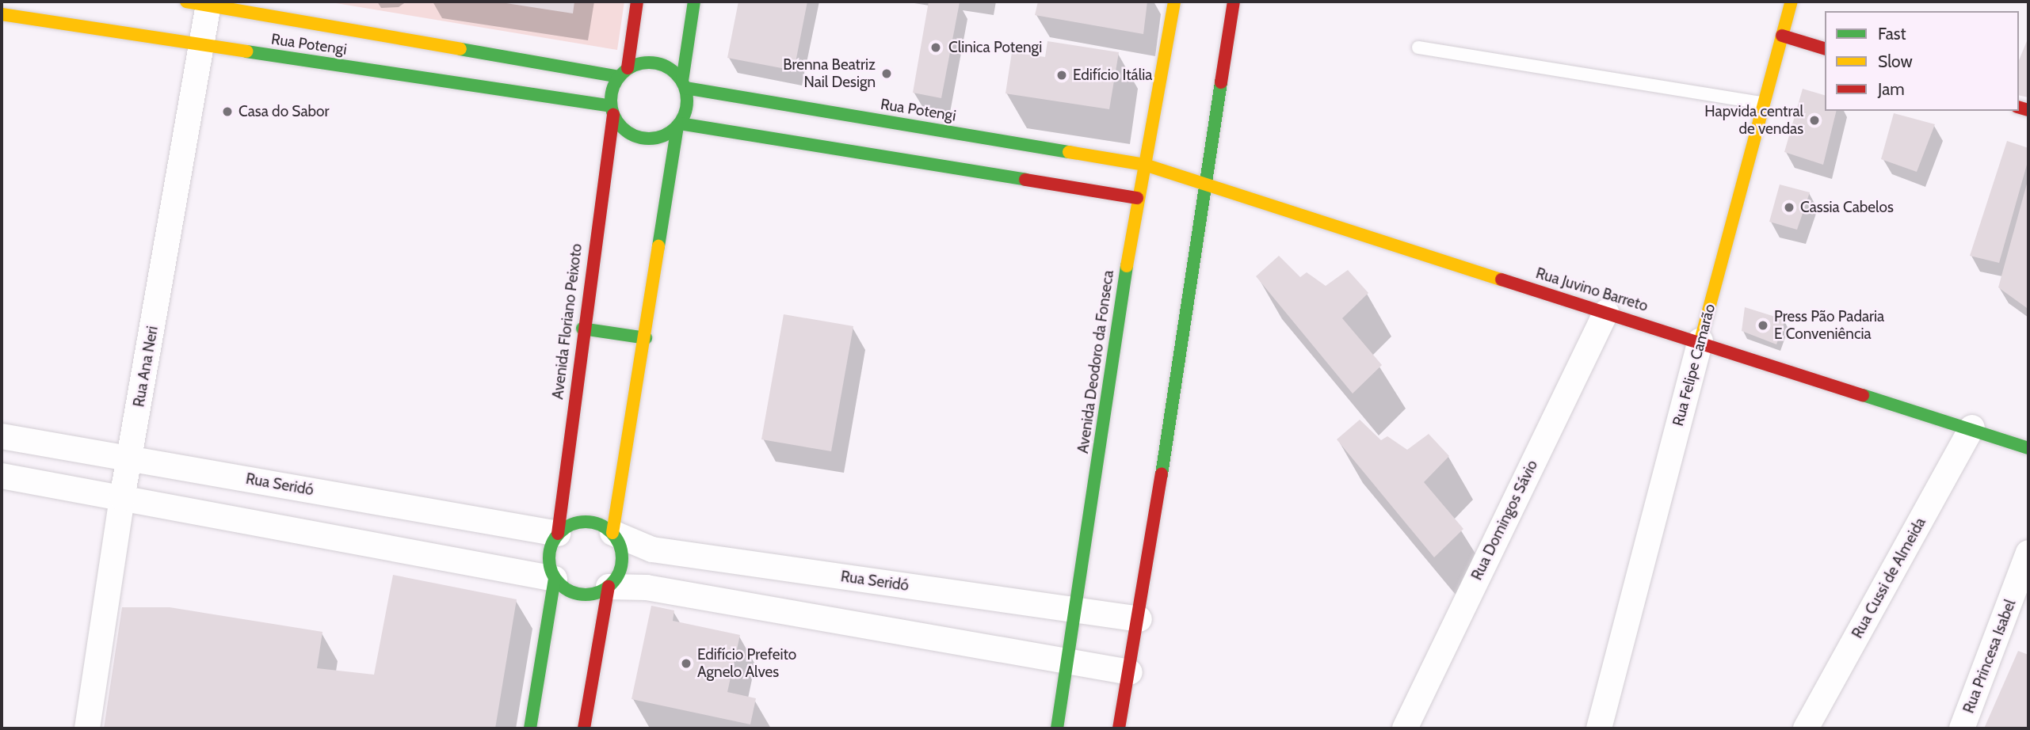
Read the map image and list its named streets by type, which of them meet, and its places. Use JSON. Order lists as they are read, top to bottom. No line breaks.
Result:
{"streets":{"main road":["Rua Potengi","Rua Juvino Barreto","Avenida Floriano Peixoto","Avenida Deodoro da Fonseca","Rua Felipe Camarão"],"street":["Rua Ana Neri","Rua Seridó","Rua Domingos Sávio","Rua Cussi de Almeida","Rua Princesa Isabel"]},"crossings":[["Rua Potengi","Rua Juvino Barreto"],["Rua Potengi","Avenida Floriano Peixoto"],["Rua Potengi","Avenida Deodoro da Fonseca"],["Rua Potengi","Rua Ana Neri"],["Rua Juvino Barreto","Avenida Deodoro da Fonseca"],["Rua Juvino Barreto","Rua Felipe Camarão"],["Rua Juvino Barreto","Rua Domingos Sávio"],["Rua Juvino Barreto","Rua Cussi de Almeida"],["Avenida Floriano Peixoto","Rua Seridó"],["Avenida Deodoro da Fonseca","Rua Seridó"],["Rua Ana Neri","Rua Seridó"]],"places":["Clinica Potengi","Brenna Beatriz Nail Design","Edifício Itália","Casa do Sabor","Hapvida central de vendas","Cassia Cabelos","Press Pão Padaria E Conveniência","Edifício Prefeito Agnelo Alves"],"legend":["Fast","Slow","Jam"]}
